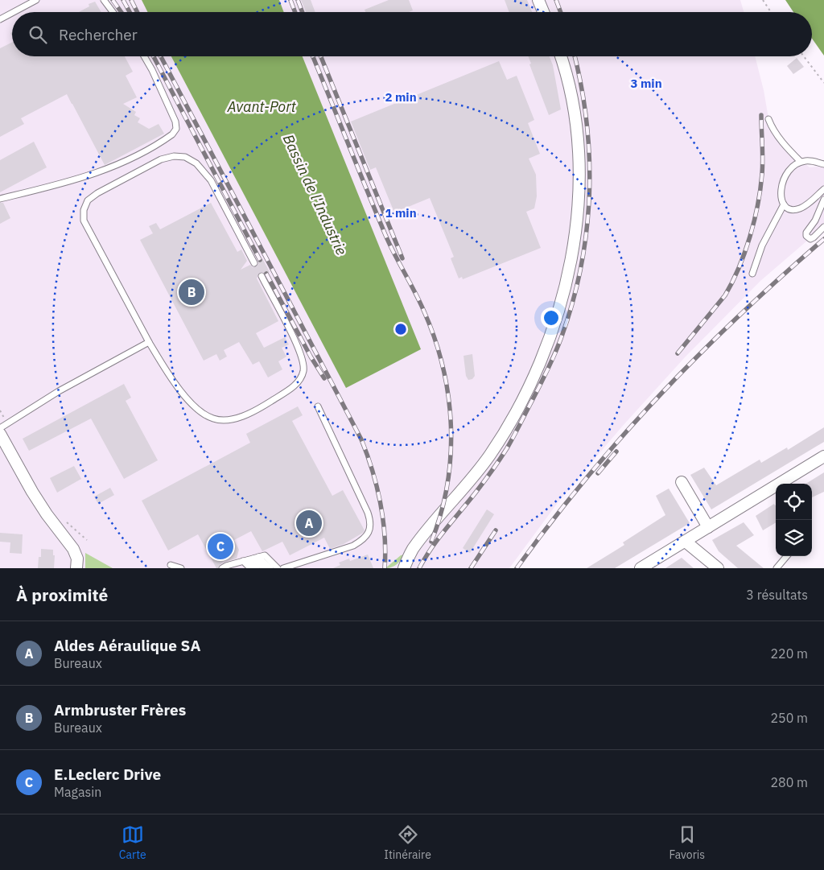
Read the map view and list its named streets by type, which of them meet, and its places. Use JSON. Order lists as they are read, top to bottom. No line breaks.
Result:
{"water":["Avant-Port","Bassin de l'Industrie"],"page":{"search":"Rechercher","pins":["B","A","C"],"heading":["À proximité","3 résultats"],"list":[{"mark":"A","name":"Aldes Aéraulique SA","note":"Bureaux","value":"220 m"},{"mark":"B","name":"Armbruster Frères","note":"Bureaux","value":"250 m"},{"mark":"C","name":"E.Leclerc Drive","note":"Magasin","value":"280 m"}],"nav":["Carte","Itinéraire","Favoris"]},"rings":["3 min","2 min","1 min"]}
